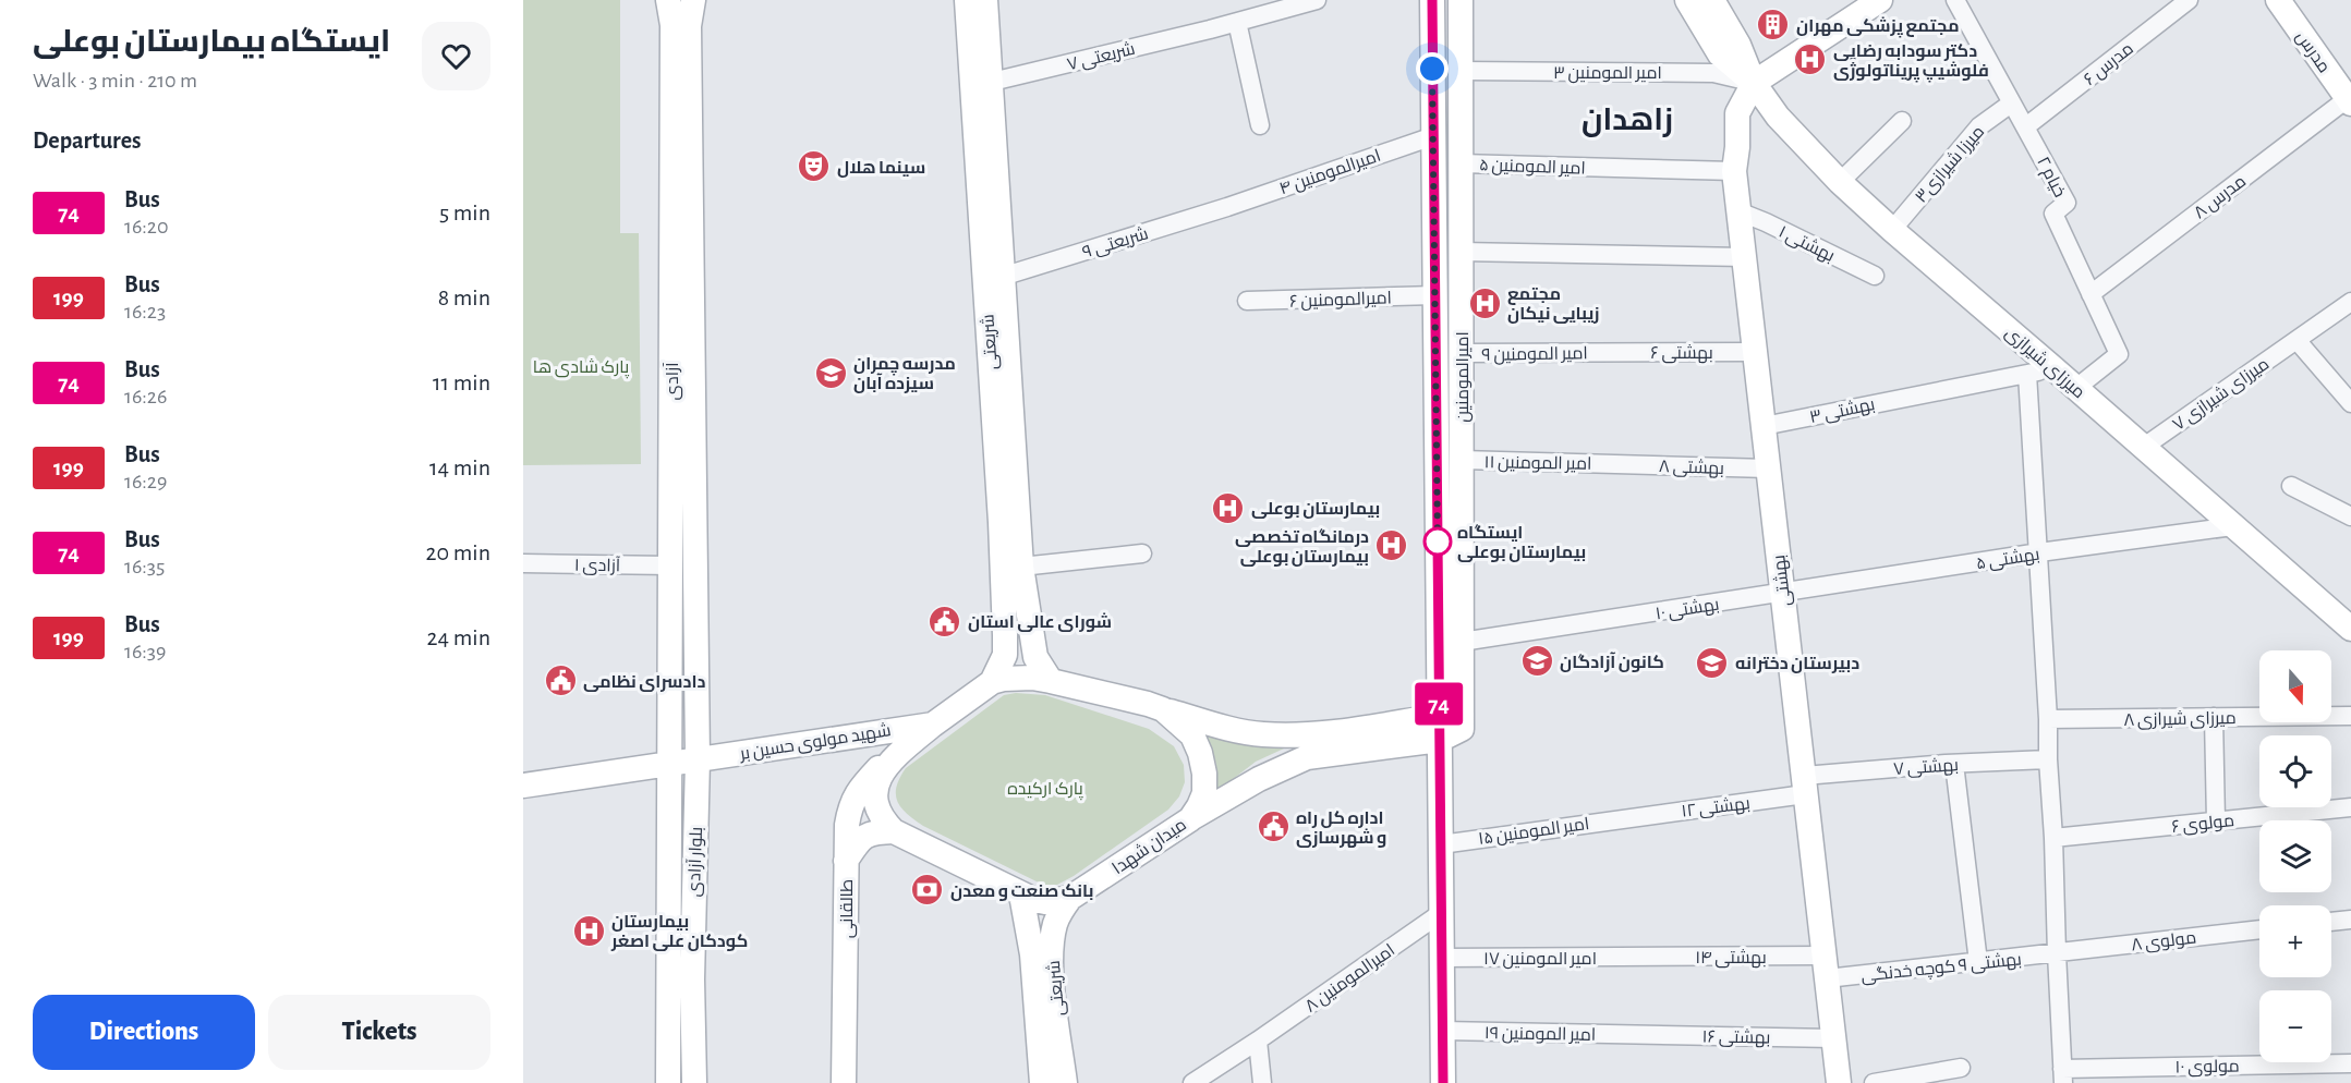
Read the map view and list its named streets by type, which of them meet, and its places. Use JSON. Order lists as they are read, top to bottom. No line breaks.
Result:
{"streets":{"main road":["مدرس","شریعتی","میرزای شیرازی","امیرالمومنین","آزادی","بهشتی","شهید مولوی حسین بر","میدان شهدا","بلوار آزادی","طالقانی"],"street":["شریعتی ۷","مدرس ۶","امیر المومنین ۳","میرزا شیرازی۳","امیر المومنین ۵","امیرالمومنین ۴","خیام ۲","مدرس ۸","شریعتی ۹","بهشتی ۱","امیرالمومنین ۶","بهشتی ۶","امیر المومنین ۹","میرزای شیرازی ۷","بهشتی ۳","امیر المومنین ۱۱","بهشتی ۸","بهشتی ۵","آزادی ۱","بهشتی ۱۰","میرزای شیرازی ۸","بهشتی ۷","بهشتی ۱۲","مولوی ۶","امیر المومنین ۱۵","مولوی ۸","بهشتی ۱۴","امیر المومنین ۱۷","بهشتی ۹ کوچه خدنگی","امیرالمومنین ۸","امیر المومنین ۱۹","بهشتی ۱۶","مولوی ۱۰"]},"crossings":[["مدرس","مدرس ۸"],["شریعتی ۷","شریعتی"],["مدرس ۶","خیام ۲"],["امیر المومنین ۳","میرزای شیرازی"],["امیر المومنین ۳","امیرالمومنین"],["امیر المومنین ۳","بهشتی"],["میرزا شیرازی۳","خیام ۲"],["میرزا شیرازی۳","میرزای شیرازی"],["امیر المومنین ۵","امیرالمومنین"],["امیر المومنین ۵","بهشتی"],["امیرالمومنین ۴","شریعتی ۹"],["خیام ۲","مدرس ۸"],["خیام ۲","میرزای شیرازی"],["بهشتی ۱","بهشتی"],["شریعتی","میدان شهدا"],["بهشتی ۶","امیر المومنین ۹"],["بهشتی ۶","بهشتی"],["امیر المومنین ۹","امیرالمومنین"],["میرزای شیرازی","میرزای شیرازی ۷"],["میرزای شیرازی","بهشتی ۳"],["میرزای شیرازی","بهشتی ۵"],["میرزای شیرازی","بهشتی"],["امیرالمومنین","امیر المومنین ۱۱"],["امیرالمومنین","بهشتی ۱۰"],["آزادی","آزادی ۱"],["آزادی","شهید مولوی حسین بر"],["آزادی","بلوار آزادی"],["بهشتی ۳","بهشتی"],["امیر المومنین ۱۱","بهشتی ۸"],["بهشتی ۸","بهشتی"],["بهشتی ۵","بهشتی"],["بهشتی ۵","بهشتی ۱۰"],["بهشتی","بهشتی ۱۰"],["بهشتی","بهشتی ۷"],["بهشتی","بهشتی ۱۲"],["بهشتی","بهشتی ۱۴"],["بهشتی","بهشتی ۹ کوچه خدنگی"],["بهشتی","بهشتی ۱۶"],["شهید مولوی حسین بر","میدان شهدا"],["شهید مولوی حسین بر","بلوار آزادی"],["بهشتی ۷","بهشتی ۱۲"],["بهشتی ۱۲","امیر المومنین ۱۵"],["میدان شهدا","طالقانی"],["مولوی ۸","بهشتی ۹ کوچه خدنگی"],["بهشتی ۱۴","امیر المومنین ۱۷"],["بهشتی ۱۴","بهشتی ۹ کوچه خدنگی"],["امیر المومنین ۱۹","بهشتی ۱۶"]],"districts":["زاهدان"],"parks":["پارک شادی ها","پارک ارکیده"],"places":{"building":["مجتمع پزشکی مهران"],"hospital":["دکتر سودابه رضایی فلوشیپ پریناتولوژی","مجتمع زیبایی نیکان","بیمارستان بوعلی","درمانگاه تخصصی بیمارستان بوعلی","بیمارستان کودکان علی اصغر"],"theatre":["سینما هلال"],"school or university":["مدرسه چمران سیزده آبان","کانون آزادگان","دبیرستان دخترانه"],"other":["ایستگاه بیمارستان بوعلی"],"public building":["شورای عالی استان","دادسرای نظامی","اداره کل راه و شهرسازی"],"bank":["بانک صنعت و معدن"]},"lines":["bus line 74"],"north":"bottom","page":{"heading":[["ایستگاه بیمارستان بوعلی","Walk · 3 min · 210 m"],"Departures"],"on_map":"74","list":[{"mark":"74","name":"Bus","note":"16:20","value":"5 min"},{"mark":"199","name":"Bus","note":"16:23","value":"8 min"},{"mark":"74","name":"Bus","note":"16:26","value":"11 min"},{"mark":"199","name":"Bus","note":"16:29","value":"14 min"},{"mark":"74","name":"Bus","note":"16:35","value":"20 min"},{"mark":"199","name":"Bus","note":"16:39","value":"24 min"}],"map_buttons":["+","−"],"buttons":["Directions","Tickets"]}}
